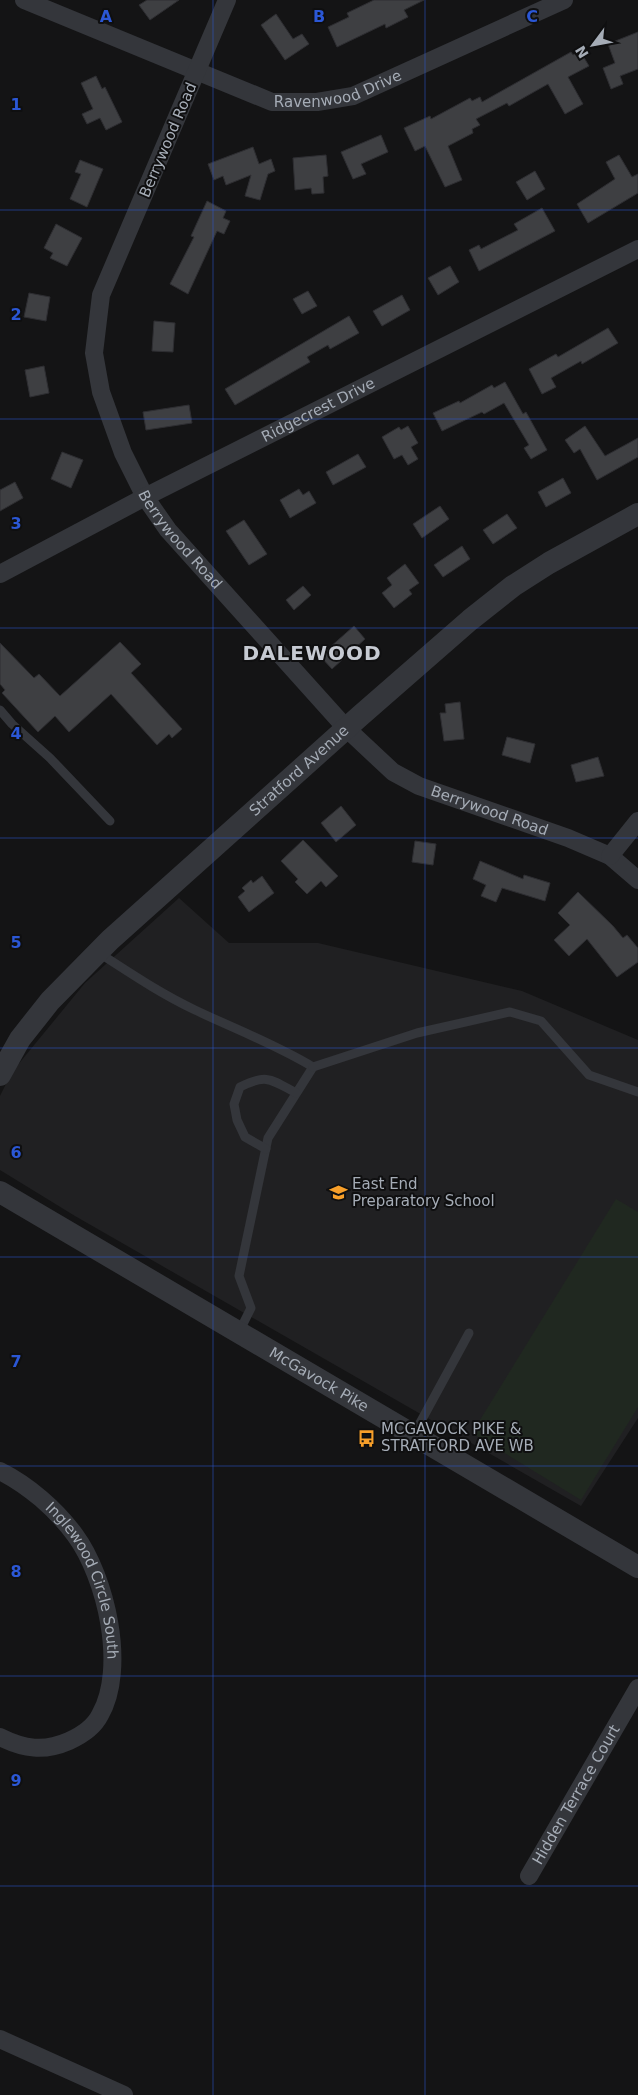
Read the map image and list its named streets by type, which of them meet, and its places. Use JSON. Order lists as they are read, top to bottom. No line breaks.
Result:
{"streets":{"street":["Ravenwood Drive","Berrywood Road","Ridgecrest Drive","Stratford Avenue","McGavock Pike","Inglewood Circle South","Hidden Terrace Court"]},"crossings":[["Ravenwood Drive","Berrywood Road"],["Berrywood Road","Ridgecrest Drive"],["Berrywood Road","Stratford Avenue"]],"districts":["DALEWOOD"],"places":{"school or university":["East End Preparatory School"],"bus stop":["MCGAVOCK PIKE & STRATFORD AVE WB"]},"north":"bottom left","grid":{"columns":["A","B","C"],"rows":["1","2","3","4","5","6","7","8","9"]}}
